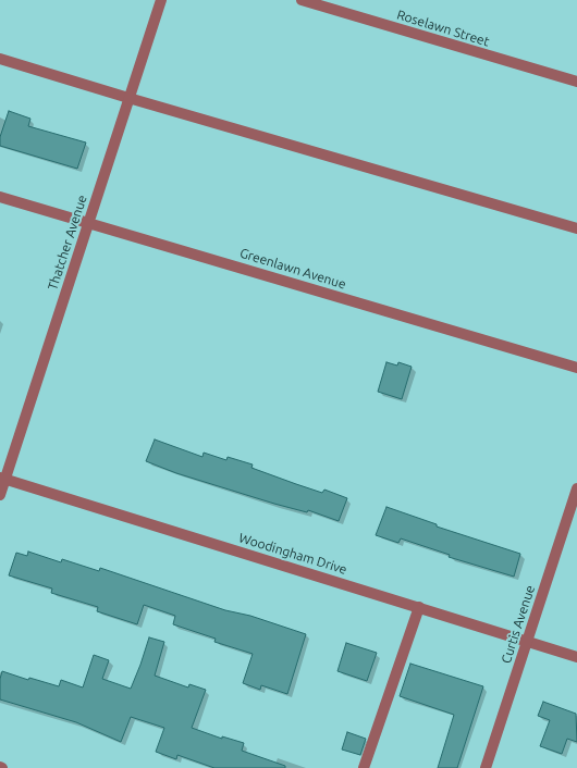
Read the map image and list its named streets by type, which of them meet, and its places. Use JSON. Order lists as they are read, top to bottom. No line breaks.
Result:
{"streets":{"street":["Roselawn Street","Thatcher Avenue","Greenlawn Avenue","Woodingham Drive","Curtis Avenue"]},"crossings":[["Thatcher Avenue","Greenlawn Avenue"],["Thatcher Avenue","Woodingham Drive"],["Woodingham Drive","Curtis Avenue"]]}
